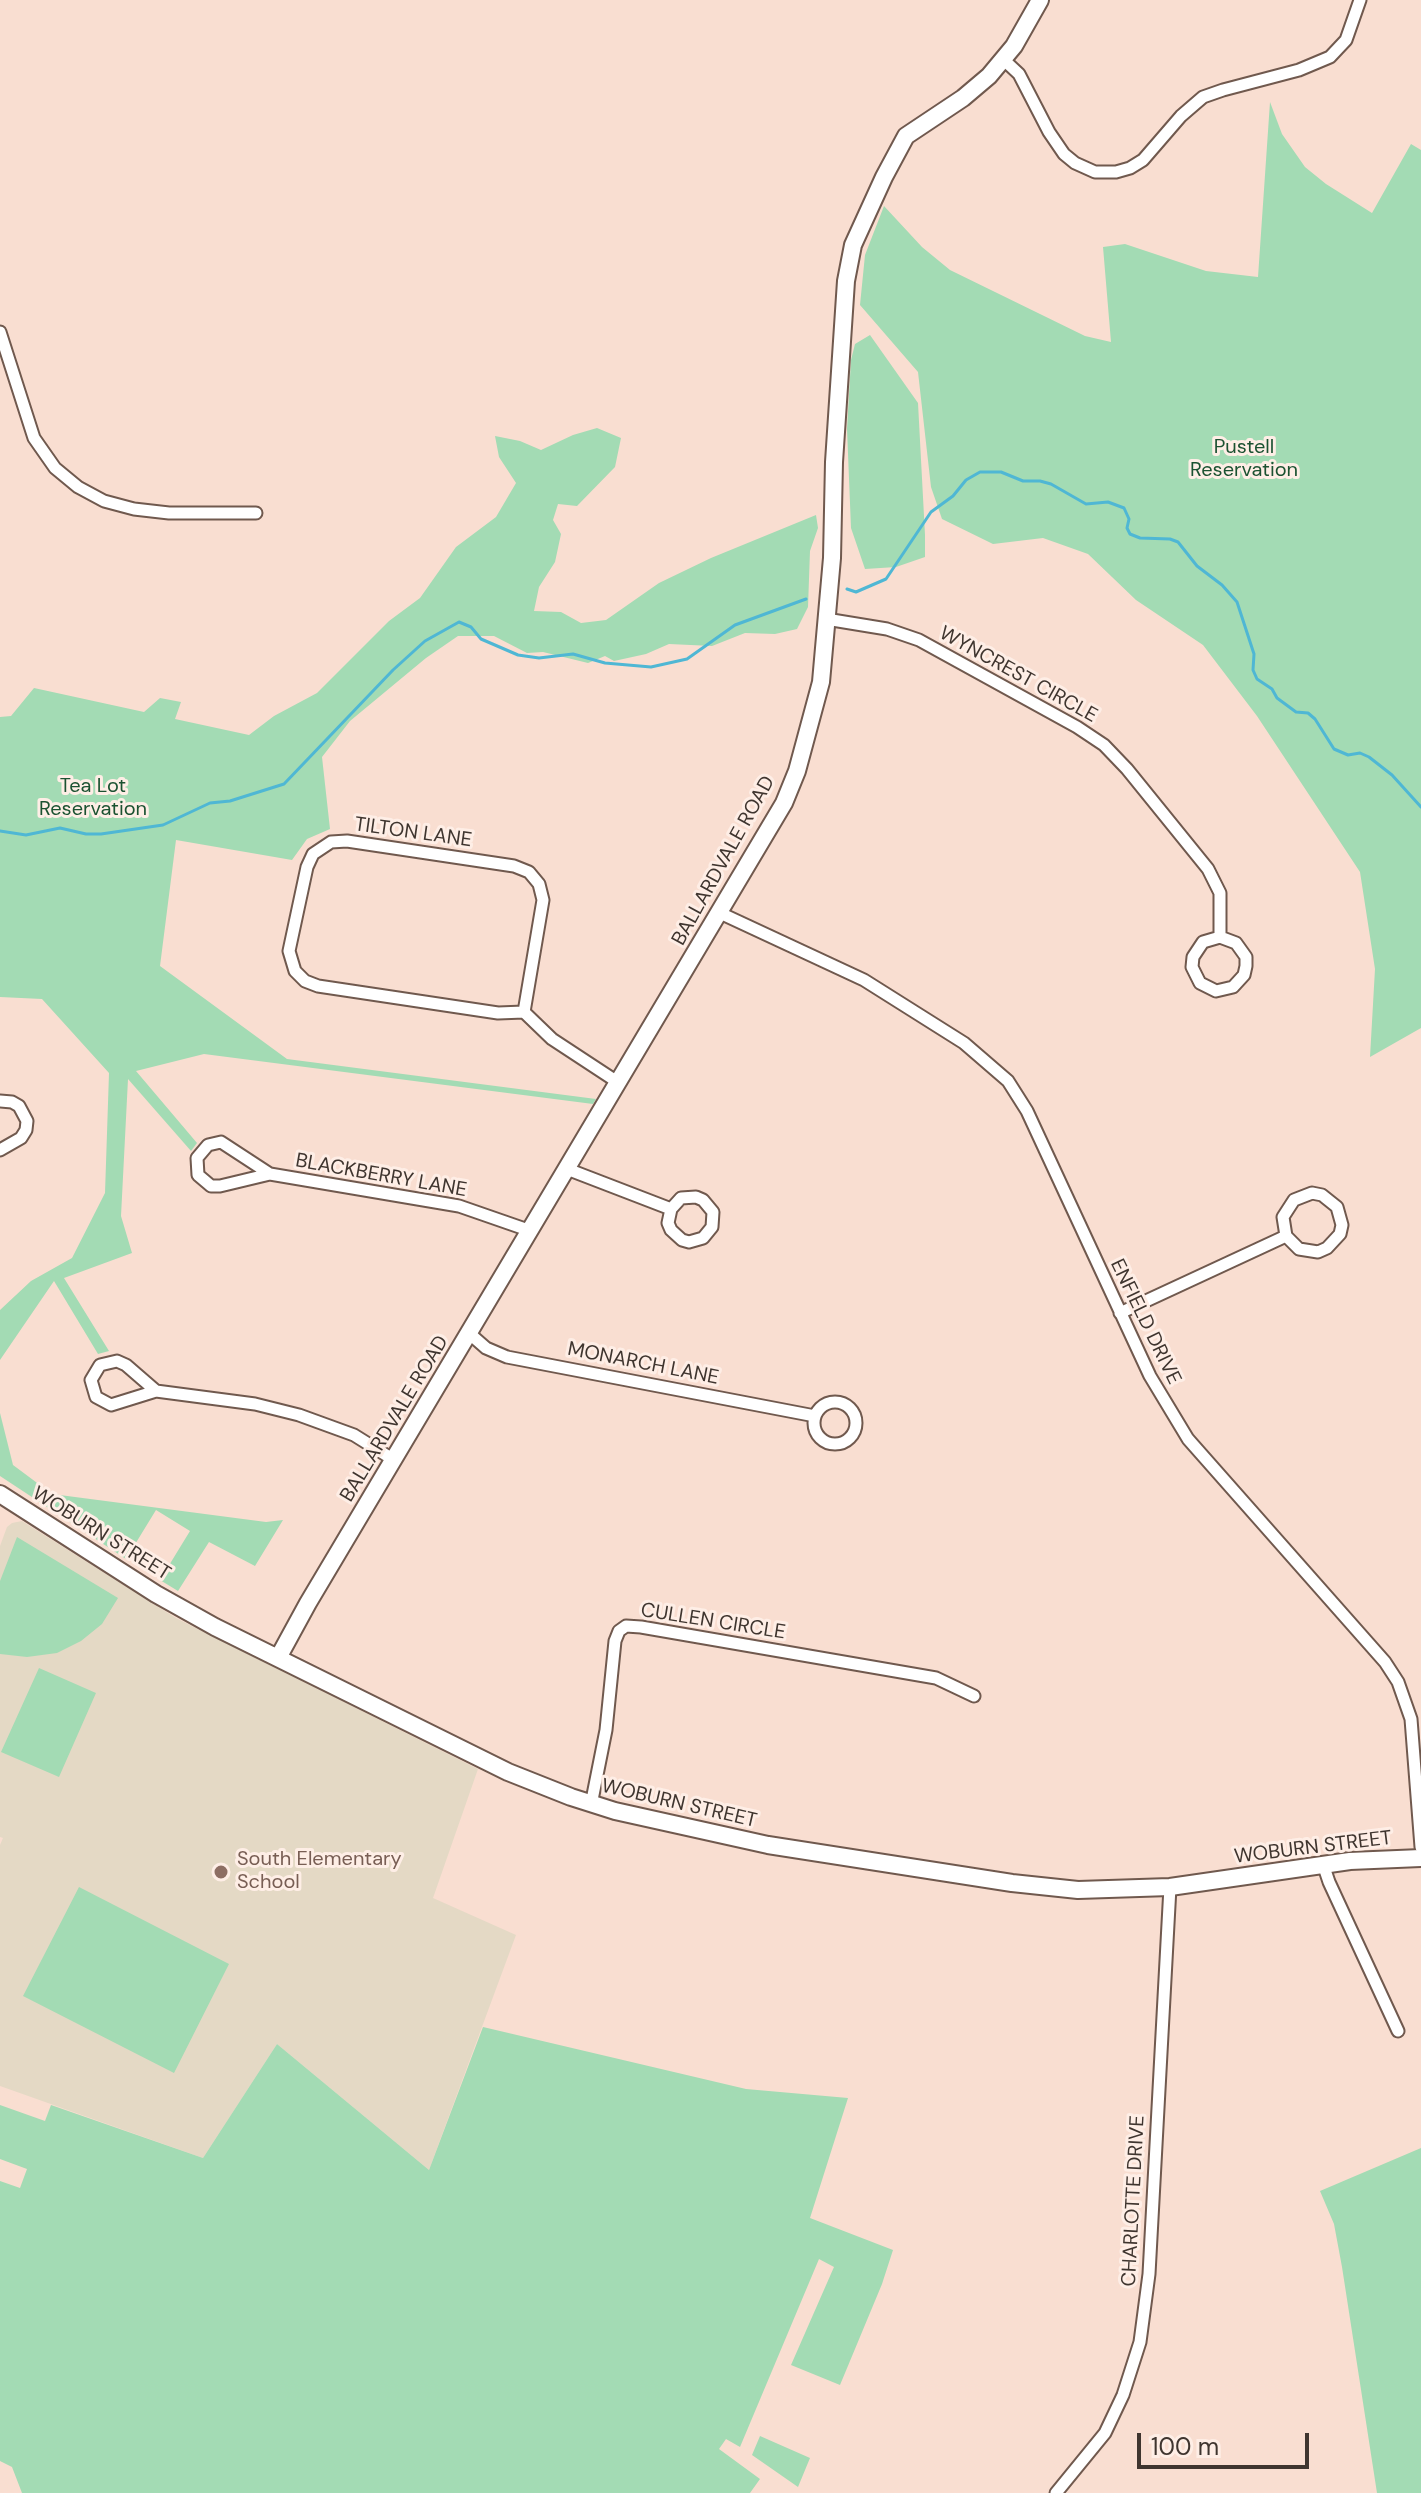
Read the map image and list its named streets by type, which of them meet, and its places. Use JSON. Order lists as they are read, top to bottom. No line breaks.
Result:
{"streets":{"street":["WYNCREST CIRCLE","TILTON LANE","BALLARDVALE ROAD","BLACKBERRY LANE","ENFIELD DRIVE","MONARCH LANE","WOBURN STREET","CULLEN CIRCLE","CHARLOTTE DRIVE"]},"crossings":[["WYNCREST CIRCLE","BALLARDVALE ROAD"],["BALLARDVALE ROAD","BLACKBERRY LANE"],["BALLARDVALE ROAD","ENFIELD DRIVE"],["BALLARDVALE ROAD","MONARCH LANE"],["BALLARDVALE ROAD","WOBURN STREET"],["WOBURN STREET","CULLEN CIRCLE"],["WOBURN STREET","CHARLOTTE DRIVE"]],"parks":["Pustell Reservation","Tea Lot Reservation"],"places":["South Elementary School"],"scale_bar":"100 m"}
